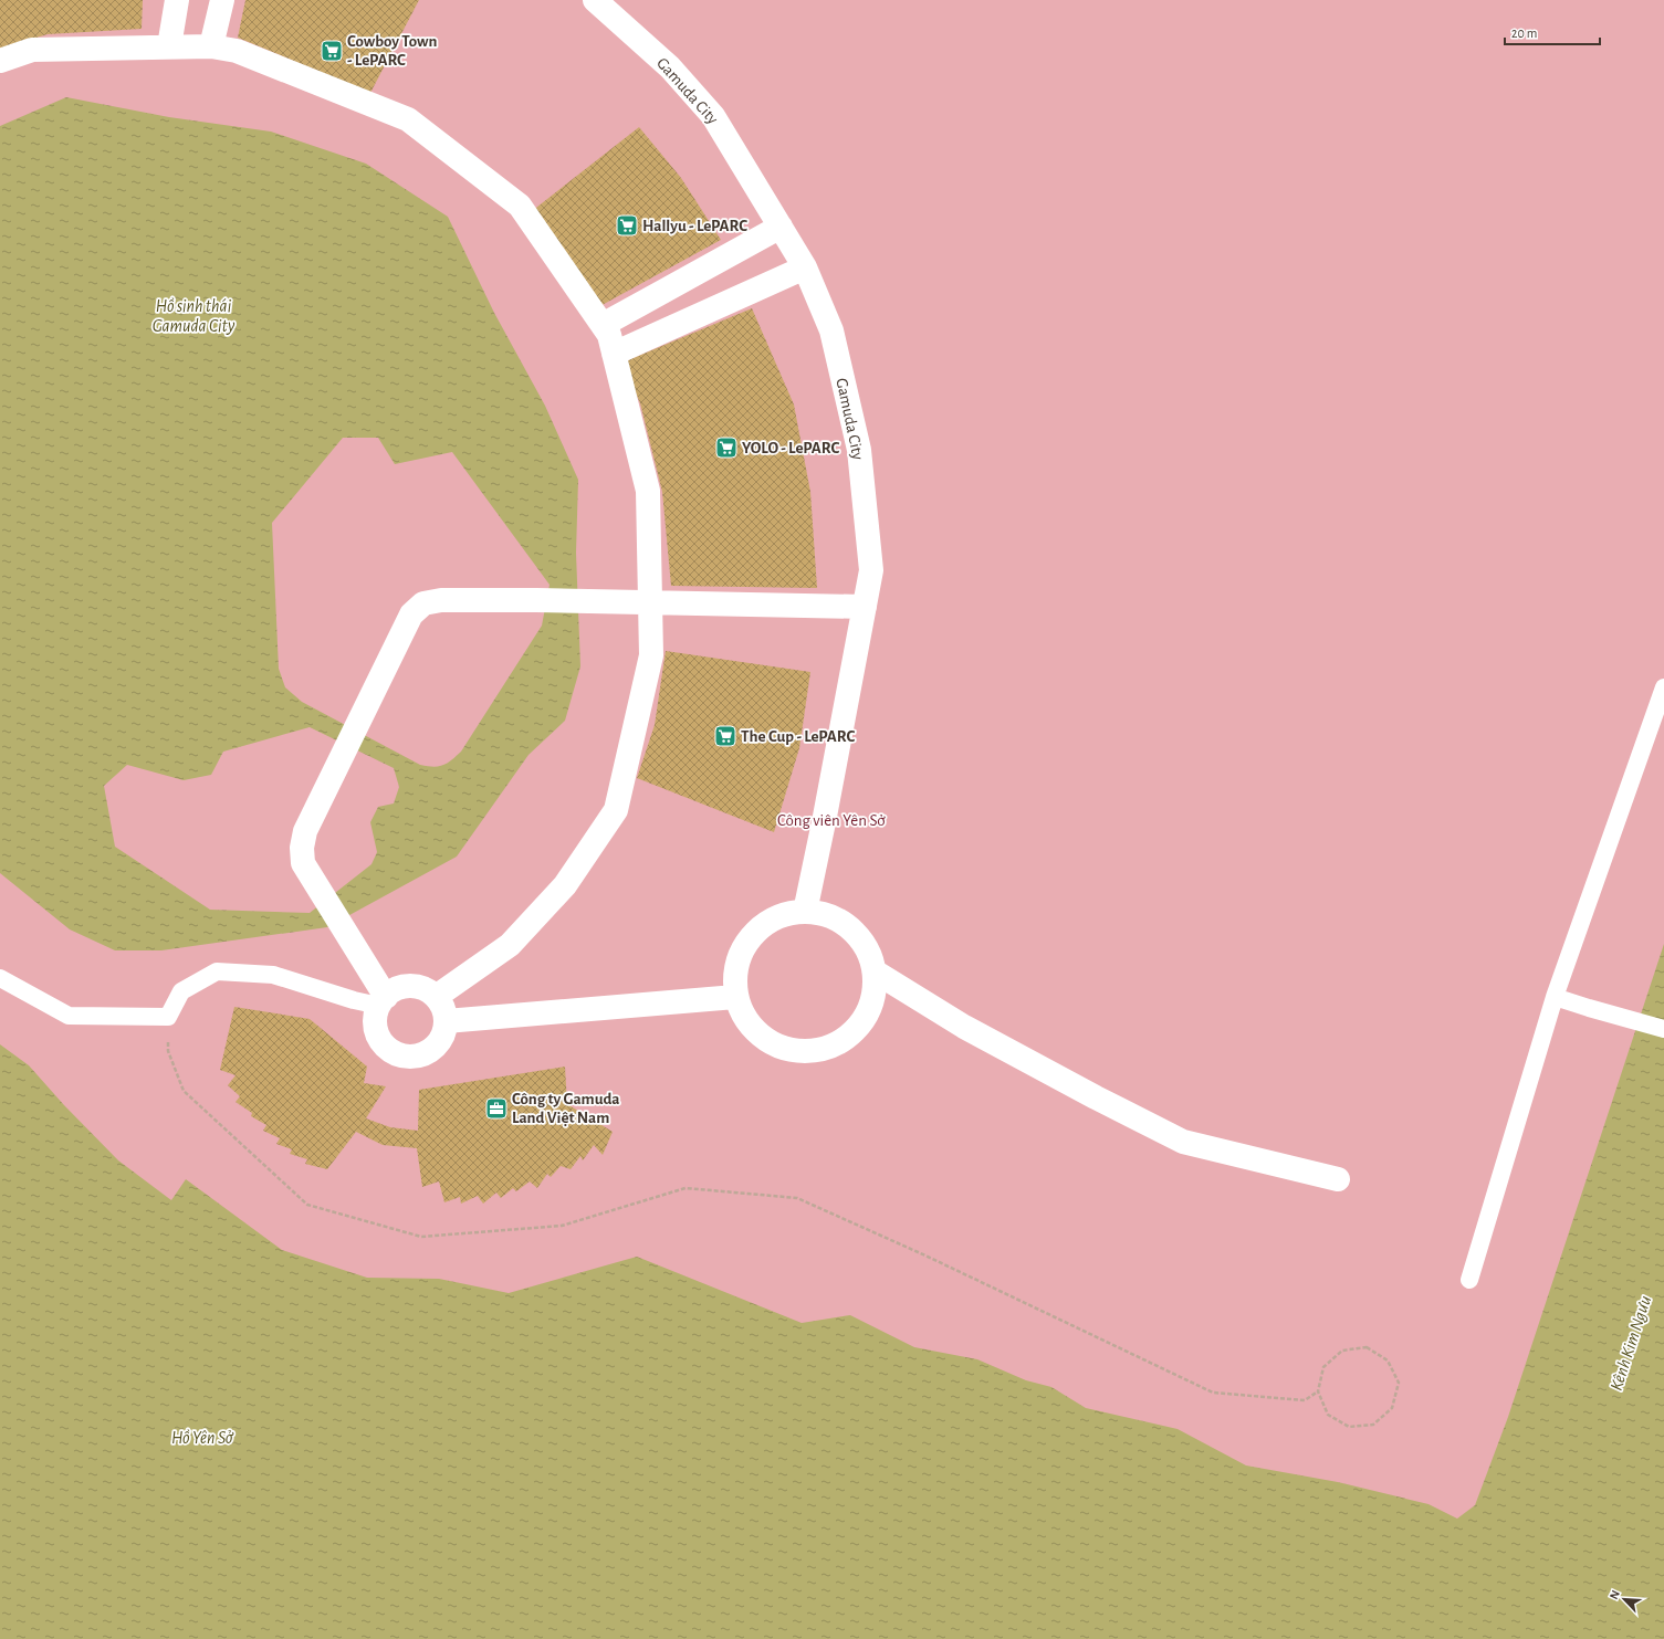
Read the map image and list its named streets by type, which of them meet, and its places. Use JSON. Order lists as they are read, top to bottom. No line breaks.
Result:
{"streets":{"street":["Gamuda City"]},"water":["Hồ sinh thái Gamuda City","Kênh Kim Ngưu","Hồ Yên Sở"],"parks":["Công viên Yên Sở"],"places":{"supermarket":["Cowboy Town - LePARC","Hallyu - LePARC","YOLO - LePARC","The Cup - LePARC"],"office":["Công ty Gamuda Land Việt Nam"]},"scale_bar":"20 m","north":"top left"}
